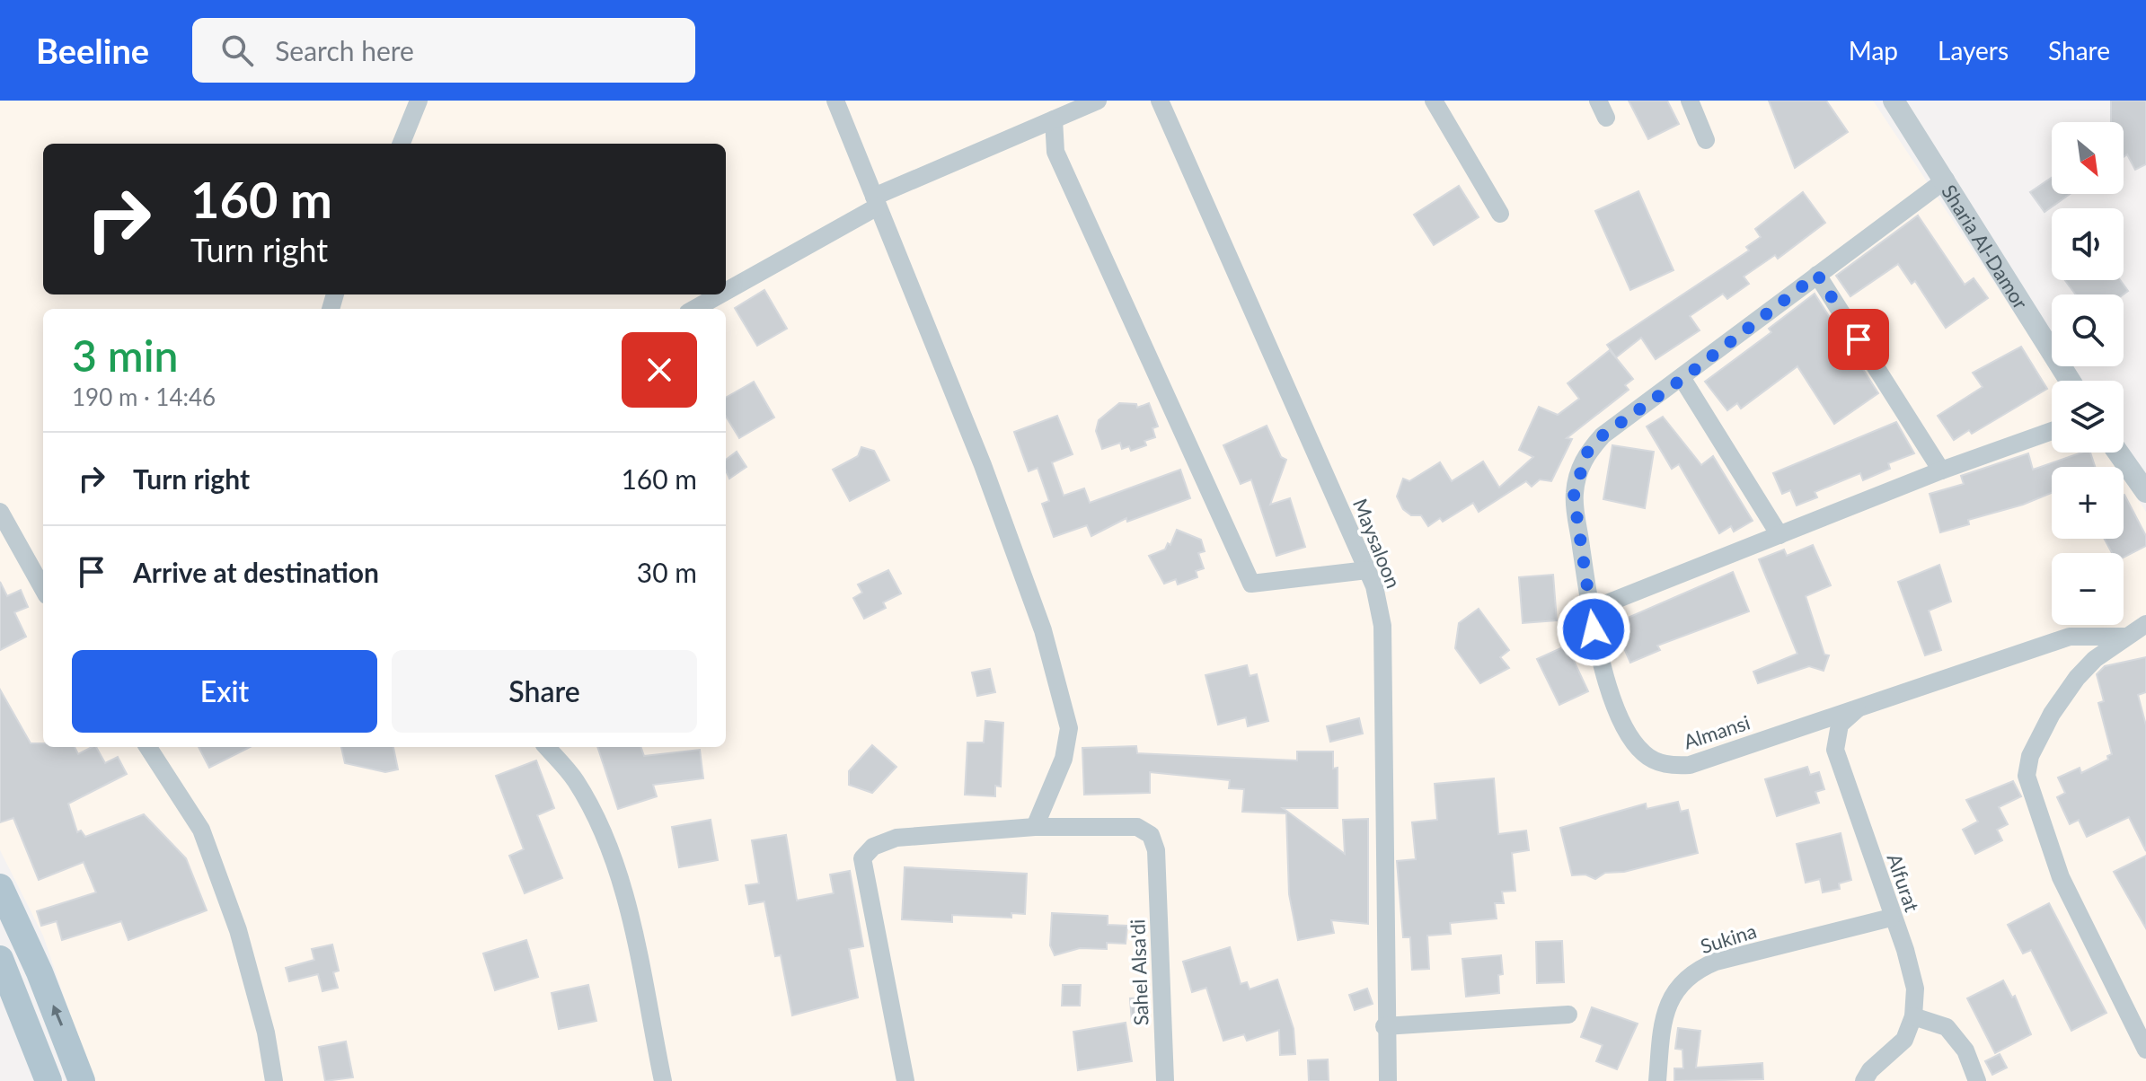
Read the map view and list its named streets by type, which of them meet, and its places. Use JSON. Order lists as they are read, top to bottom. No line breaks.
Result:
{"streets":{"street":["Sharia Al-Damor","Maysaloon","Almansi","Alfurat","Sukina","Sahel Alsa'di"]},"crossings":[["Sharia Al-Damor","Almansi"],["Almansi","Alfurat"],["Alfurat","Sukina"]],"north":"bottom right","page":{"header":"Beeline","search":"Search here","nav":["Map","Layers","Share"],"map_buttons":["+","−"],"turn":["160 m","Turn right"],"heading":["3 min","190 m · 14:46"],"list":[{"name":"Turn right","value":"160 m"},{"name":"Arrive at destination","value":"30 m"}],"buttons":["Exit","Share"]}}
